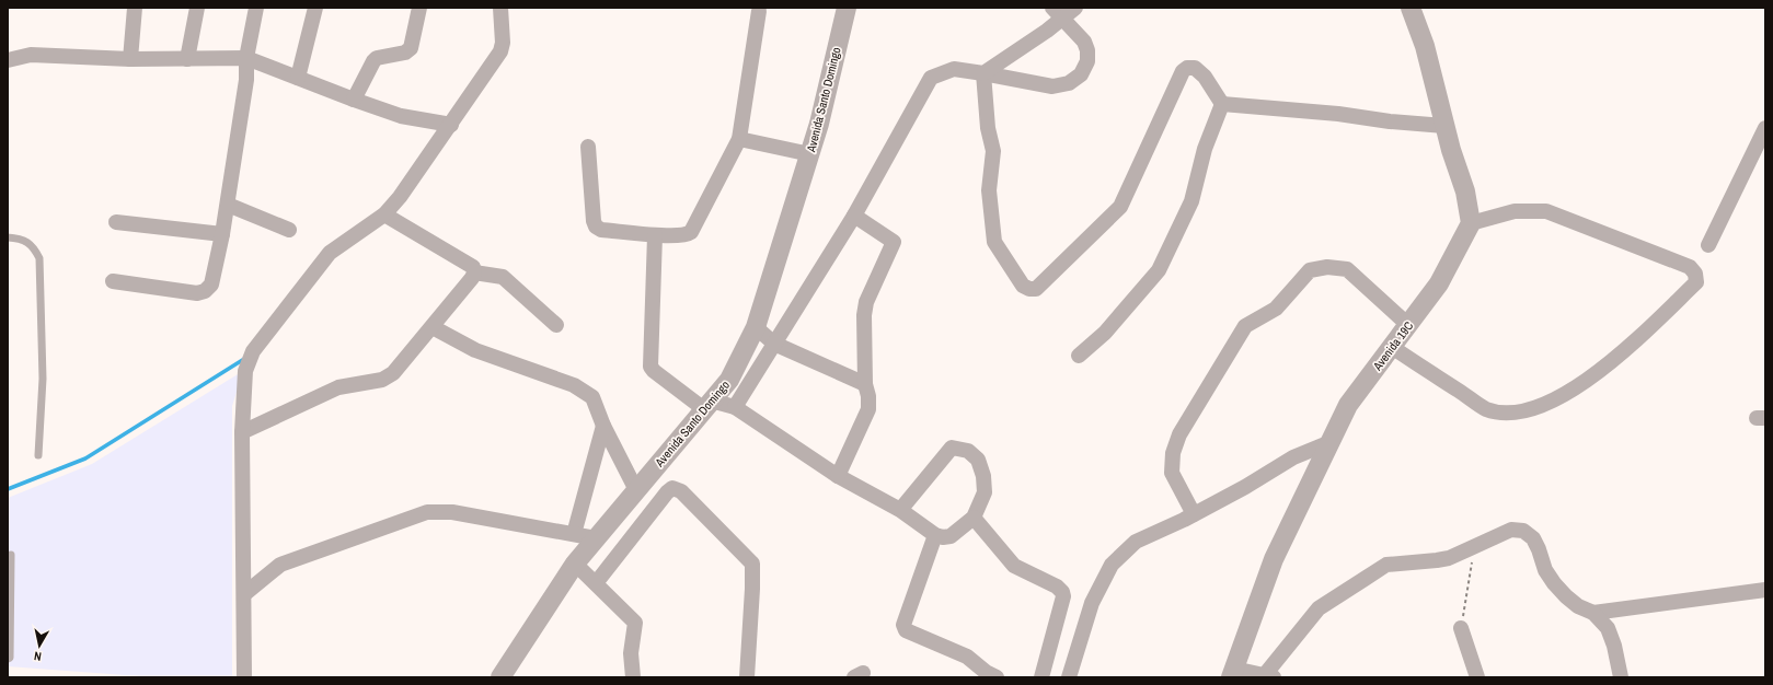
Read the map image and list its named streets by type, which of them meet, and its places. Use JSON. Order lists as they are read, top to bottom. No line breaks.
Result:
{"streets":{"street":["Avenida Santo Domingo","Avenida 19C"]},"north":"bottom"}
